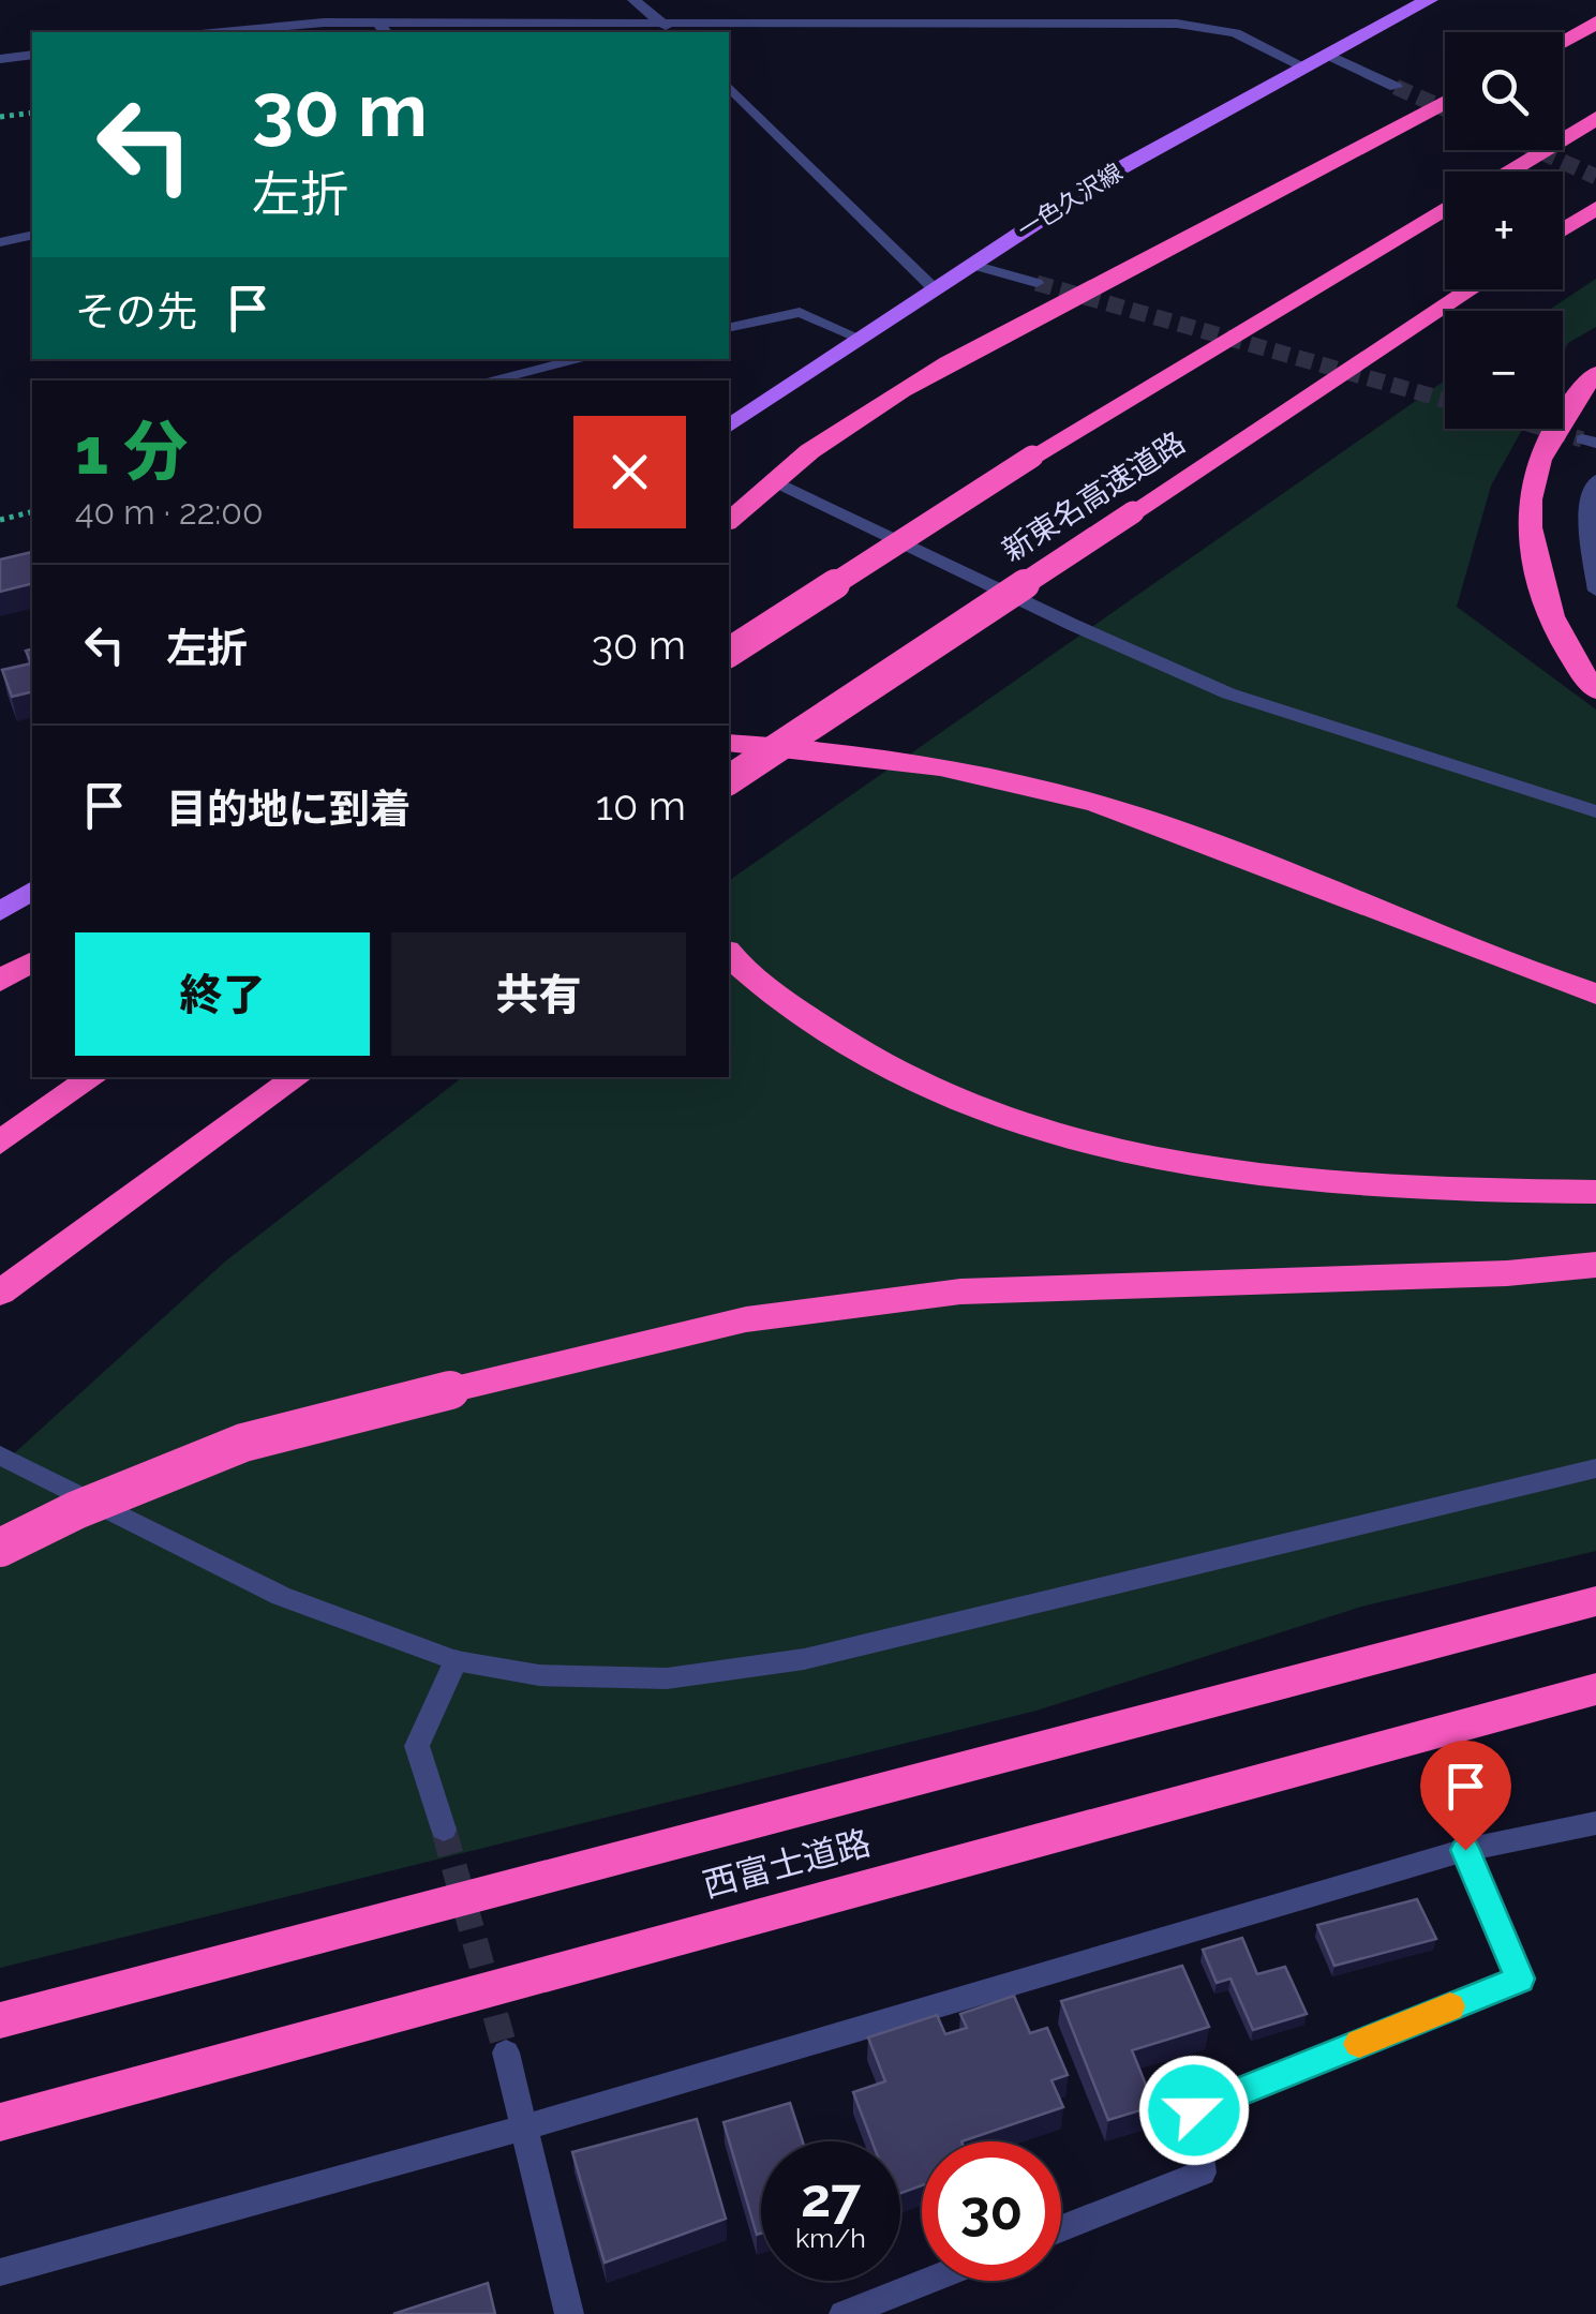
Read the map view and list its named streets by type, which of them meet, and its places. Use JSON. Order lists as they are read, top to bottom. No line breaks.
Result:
{"streets":{"highway":["新東名高速道路","西富士道路"],"main road":["一色久沢線"]},"page":{"map_buttons":["+","−"],"turn":["30 m","左折"],"then":"その先","heading":["1 分","40 m · 22:00"],"list":[{"name":"左折","value":"30 m"},{"name":"目的地に到着","value":"10 m"}],"buttons":["終了","共有"],"speed":"27 km/h","limit":"30"}}
